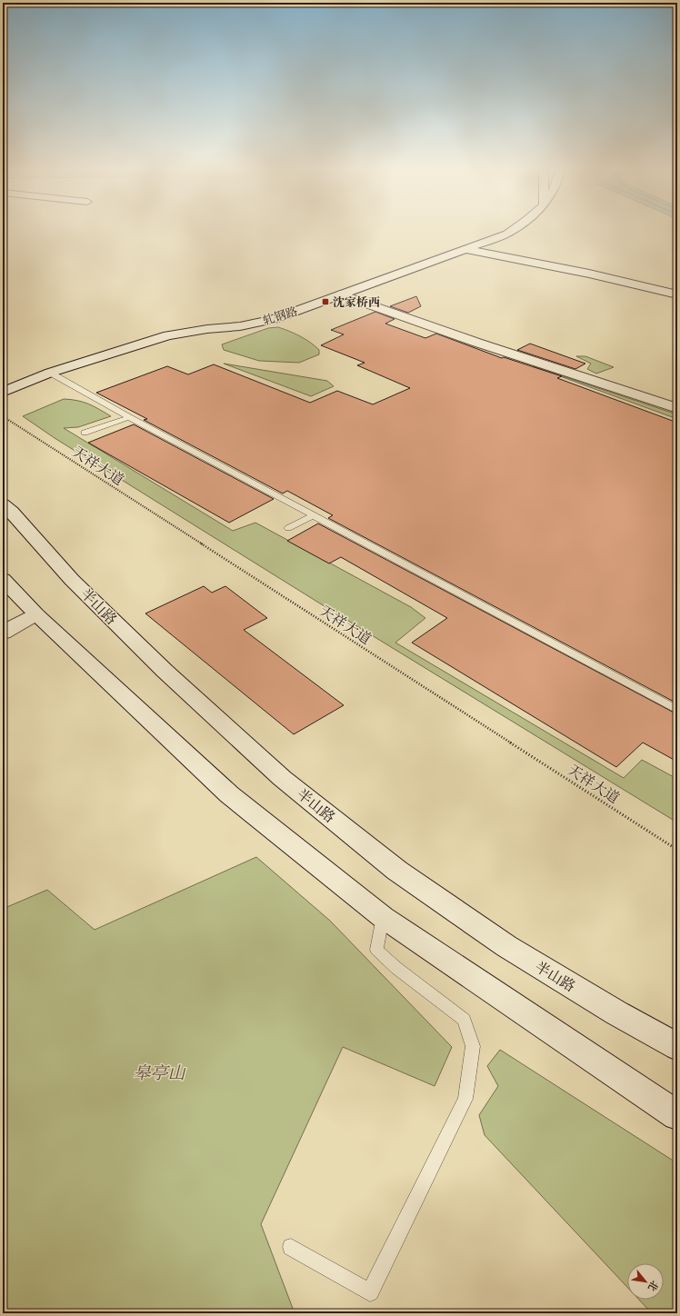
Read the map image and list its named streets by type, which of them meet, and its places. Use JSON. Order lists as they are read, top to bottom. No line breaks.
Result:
{"streets":{"street":["轧钢路","半山路"],"path":["天祥大道"]},"parks":["皋亭山"],"places":{"transit":["沈家桥西"]},"north":"bottom right"}
